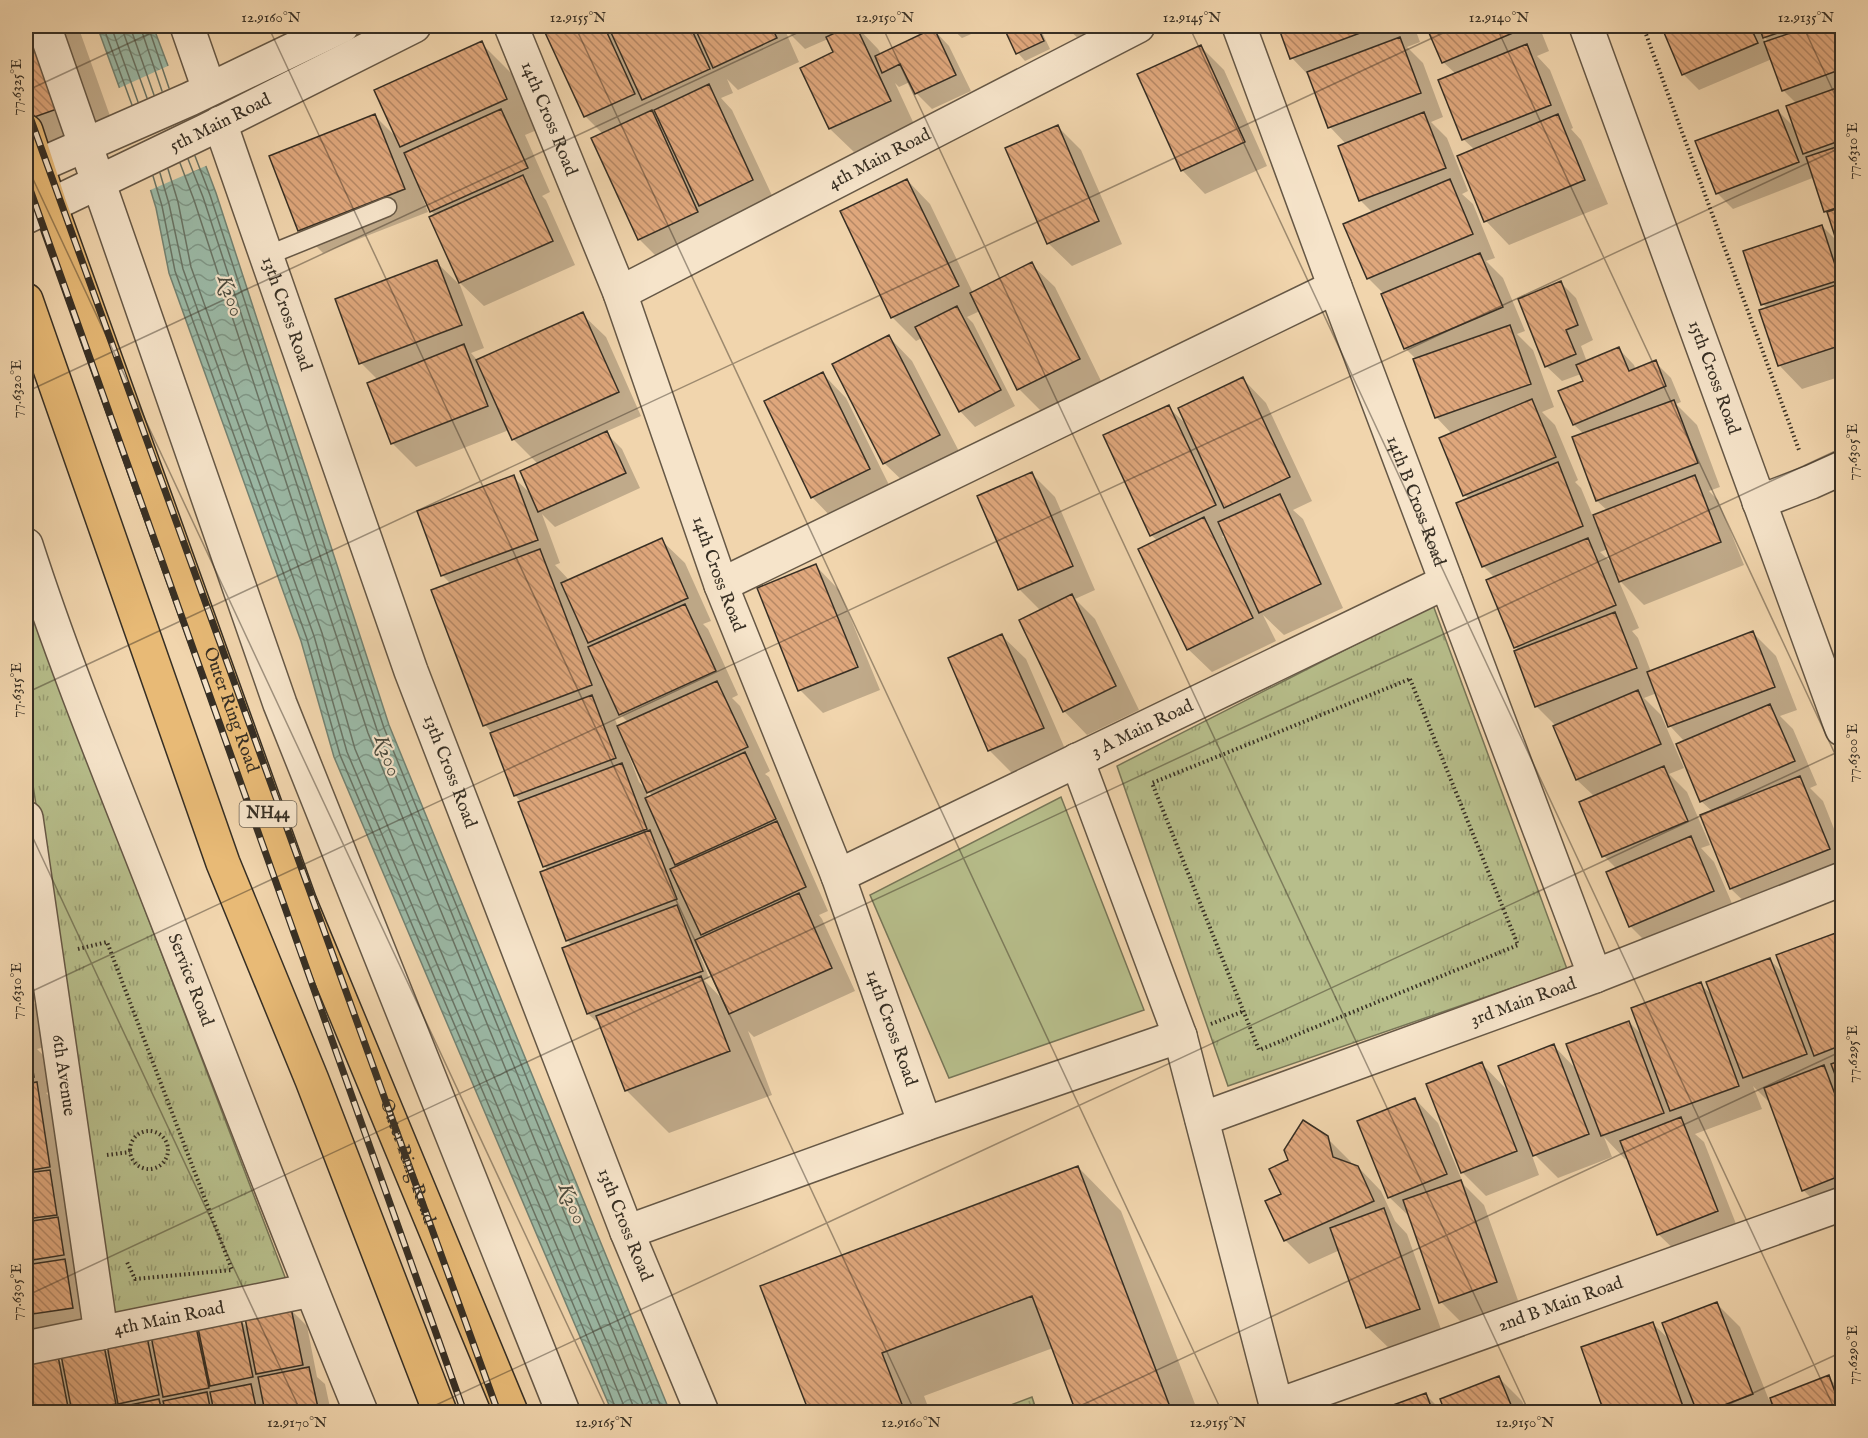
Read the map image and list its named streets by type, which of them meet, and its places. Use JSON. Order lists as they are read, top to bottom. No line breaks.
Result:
{"streets":{"highway":["Outer Ring Road","NH44"],"street":["14th Cross Road","5th Main Road","4th Main Road","13th Cross Road","15th Cross Road","14th B Cross Road","3 A Main Road","Service Road","3rd Main Road","6th Avenue","2nd B Main Road"]},"crossings":[["14th Cross Road","4th Main Road"],["14th Cross Road","3 A Main Road"],["5th Main Road","13th Cross Road"],["5th Main Road","Outer Ring Road"],["4th Main Road","Service Road"],["4th Main Road","6th Avenue"],["14th B Cross Road","3 A Main Road"],["14th B Cross Road","3rd Main Road"]],"water":["K200"],"coordinates":["12.9160°N","12.9155°N","12.9150°N","12.9145°N","12.9140°N","12.9135°N","77.6325°E","77.6310°E","77.6320°E","77.6305°E","77.6315°E","77.6300°E","77.6295°E","77.6290°E","12.9170°N","12.9165°N"]}
